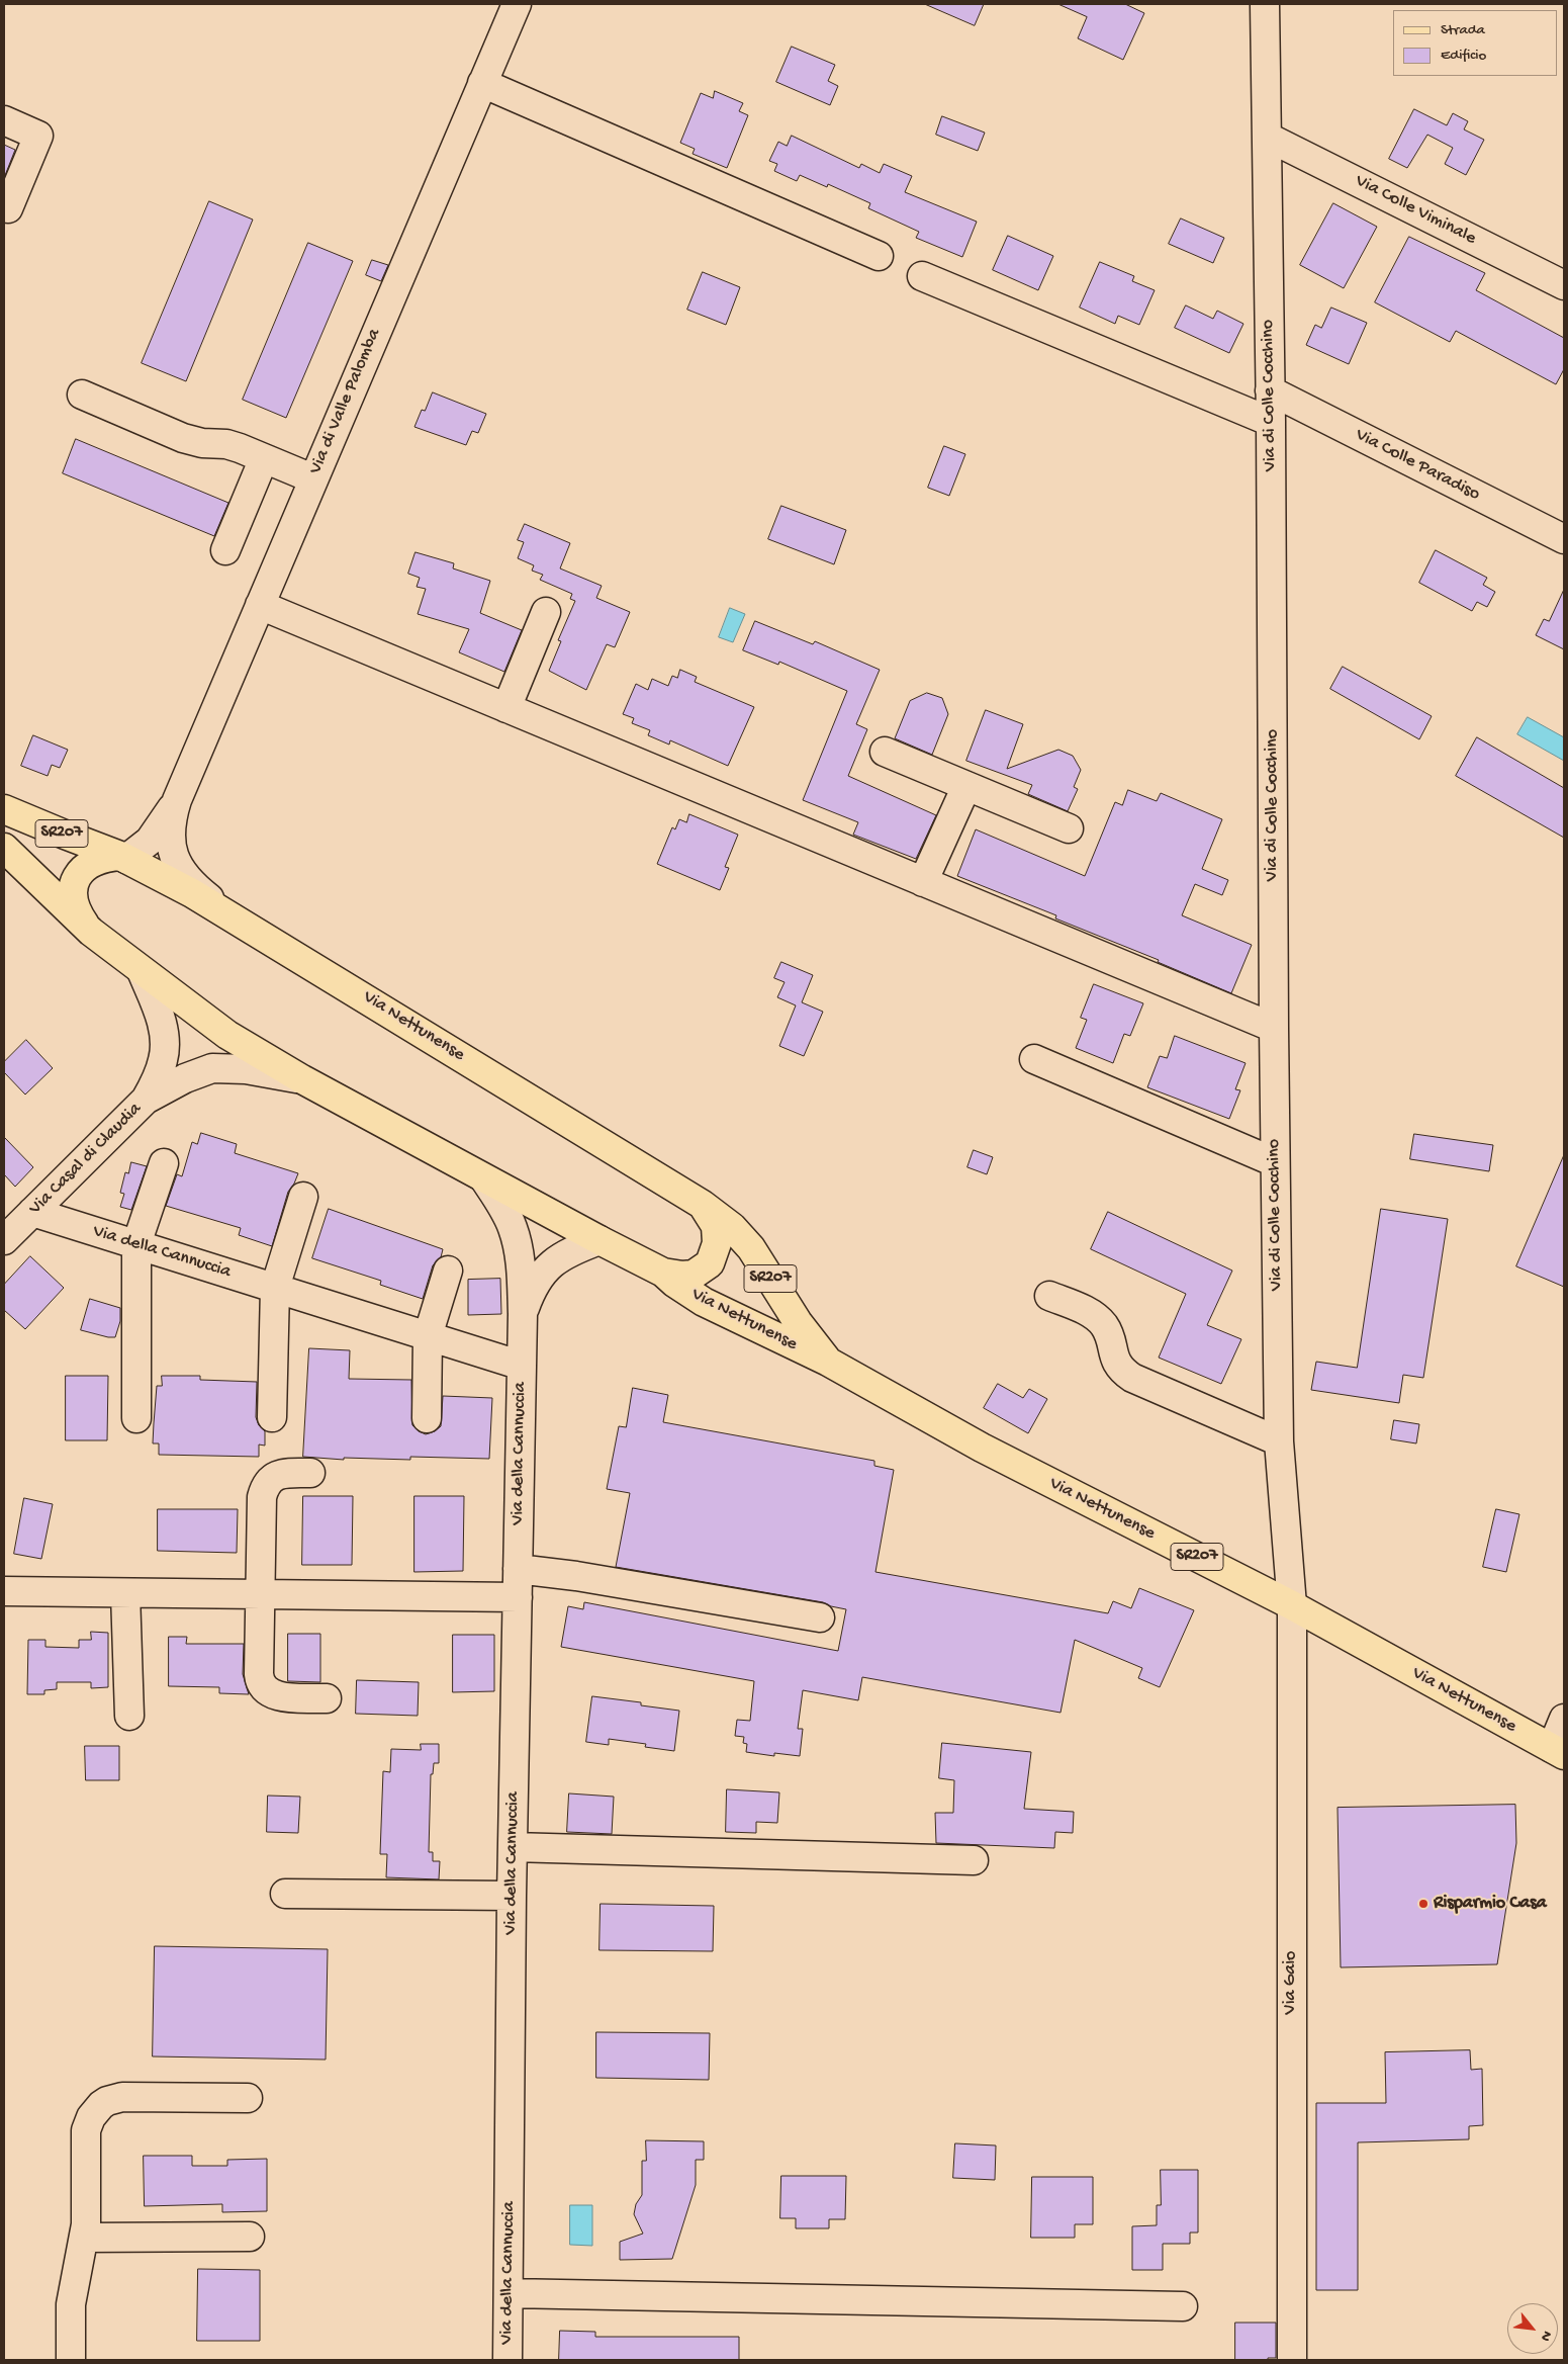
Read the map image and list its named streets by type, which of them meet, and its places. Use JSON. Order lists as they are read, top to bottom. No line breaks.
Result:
{"streets":{"main road":["SR207","Via Nettunense"],"street":["Via Colle Viminale","Via di Colle Cocchino","Via di Valle Palomba","Via Colle Paradiso","Via Casal di Claudia","Via della Cannuccia","Via Gaio"]},"crossings":[["Via Colle Viminale","Via di Colle Cocchino"],["Via di Colle Cocchino","Via Colle Paradiso"],["Via di Colle Cocchino","Via Nettunense"],["Via di Colle Cocchino","Via Gaio"],["Via di Valle Palomba","Via Nettunense"],["Via Nettunense","Via Casal di Claudia"],["Via Nettunense","Via della Cannuccia"],["Via Nettunense","Via Gaio"],["Via Casal di Claudia","Via della Cannuccia"]],"places":["Risparmio Casa"],"legend":["Strada","Edificio"],"north":"bottom right"}
